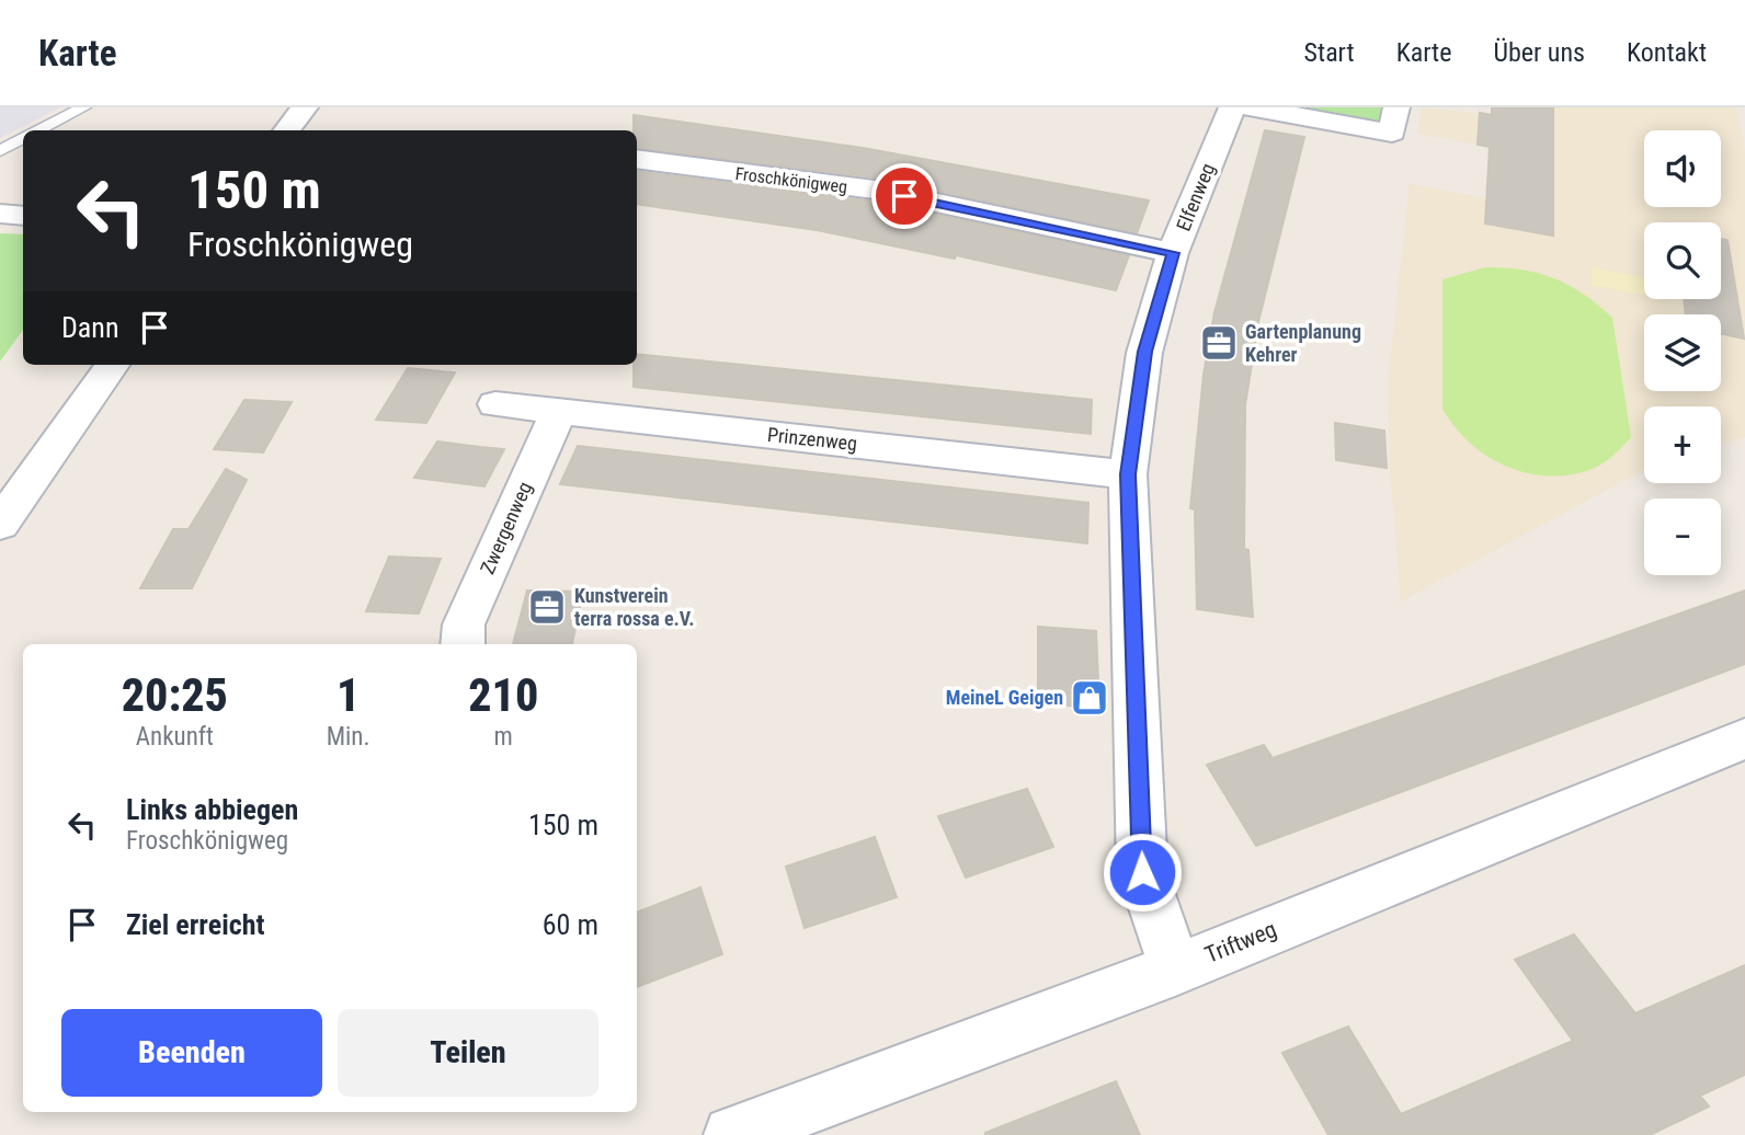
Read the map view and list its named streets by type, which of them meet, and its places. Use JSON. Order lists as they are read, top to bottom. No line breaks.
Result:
{"streets":{"street":["Froschkönigweg","Elfenweg","Prinzenweg","Zwergenweg","Triftweg"]},"crossings":[["Froschkönigweg","Elfenweg"],["Elfenweg","Prinzenweg"],["Elfenweg","Triftweg"],["Prinzenweg","Zwergenweg"]],"places":{"office":["Gartenplanung Kehrer","Kunstverein terra rossa e.V."],"shop":["MeineL Geigen"]},"page":{"header":"Karte","nav":["Start","Karte","Über uns","Kontakt"],"map_buttons":["+","−"],"turn":["150 m","Froschkönigweg"],"then":"Dann","eta":["20:25","Ankunft","1","Min.","210","m"],"list":[{"name":"Links abbiegen","note":"Froschkönigweg","value":"150 m"},{"name":"Ziel erreicht","value":"60 m"}],"buttons":["Beenden","Teilen"]}}
